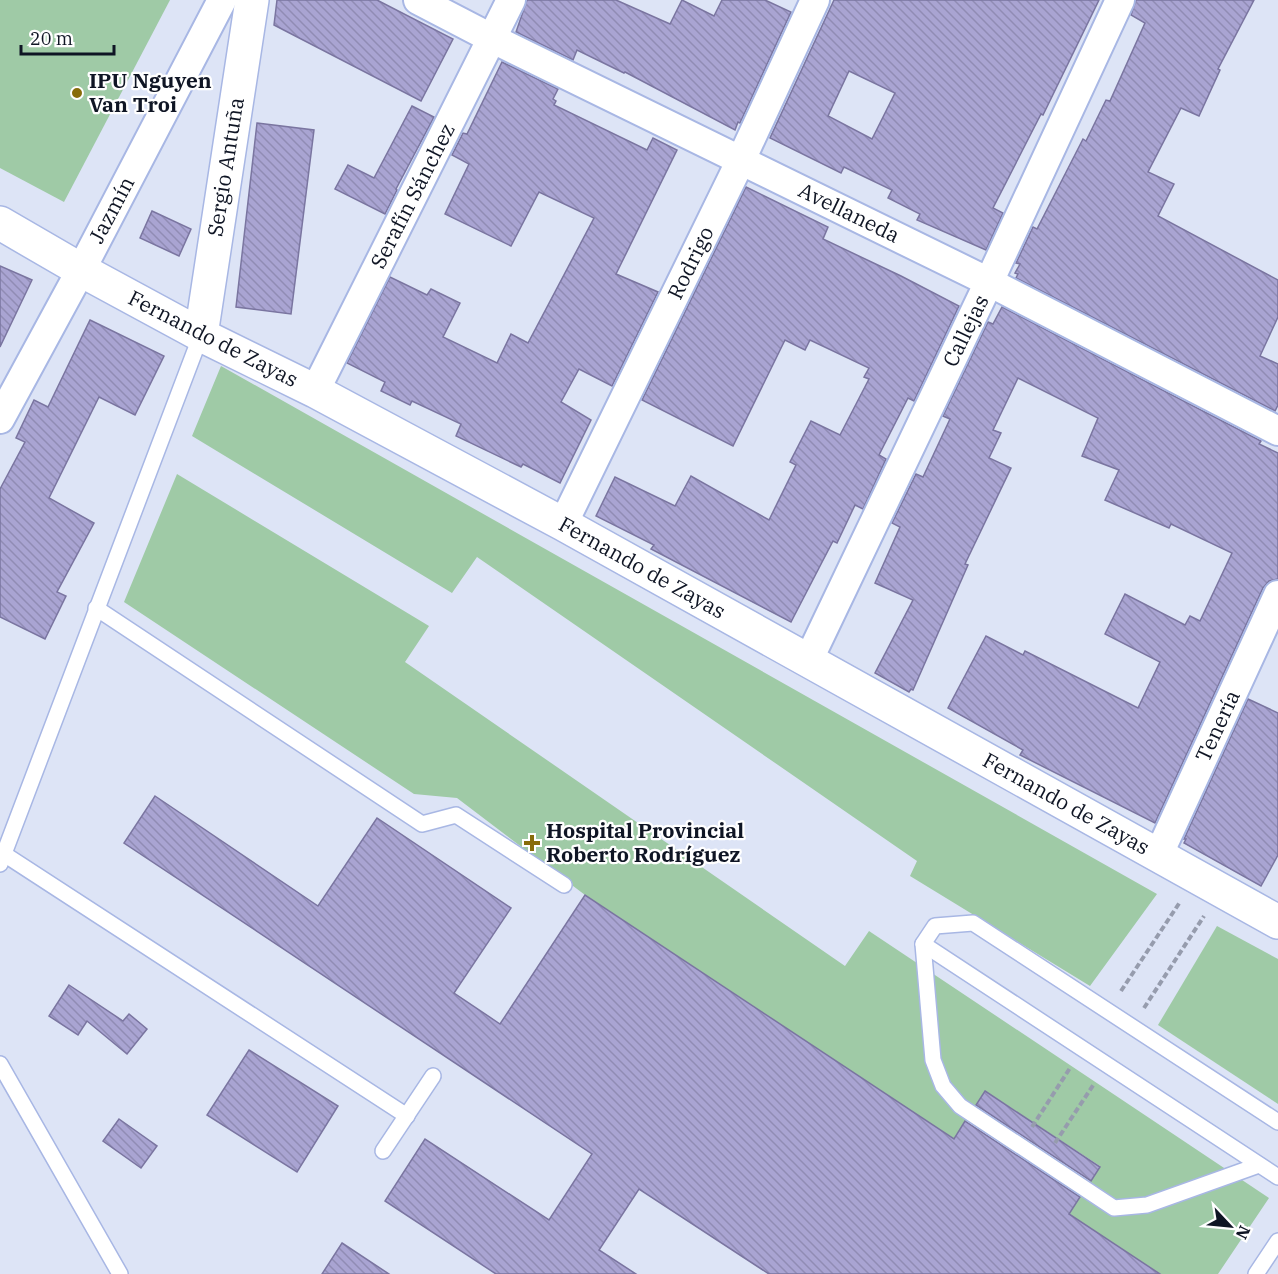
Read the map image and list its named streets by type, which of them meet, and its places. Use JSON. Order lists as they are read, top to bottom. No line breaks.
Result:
{"streets":{"street":["Sergio Antuña","Serafín Sánchez","Jazmín","Avellaneda","Rodrigo","Callejas","Fernando de Zayas","Tenería"]},"crossings":[["Sergio Antuña","Fernando de Zayas"],["Serafín Sánchez","Avellaneda"],["Serafín Sánchez","Fernando de Zayas"],["Jazmín","Fernando de Zayas"],["Avellaneda","Rodrigo"],["Avellaneda","Callejas"],["Rodrigo","Fernando de Zayas"],["Callejas","Fernando de Zayas"],["Fernando de Zayas","Tenería"]],"places":{"other":["IPU Nguyen Van Troi"],"health":["Hospital Provincial Roberto Rodríguez"]},"scale_bar":"20 m","north":"bottom right"}
